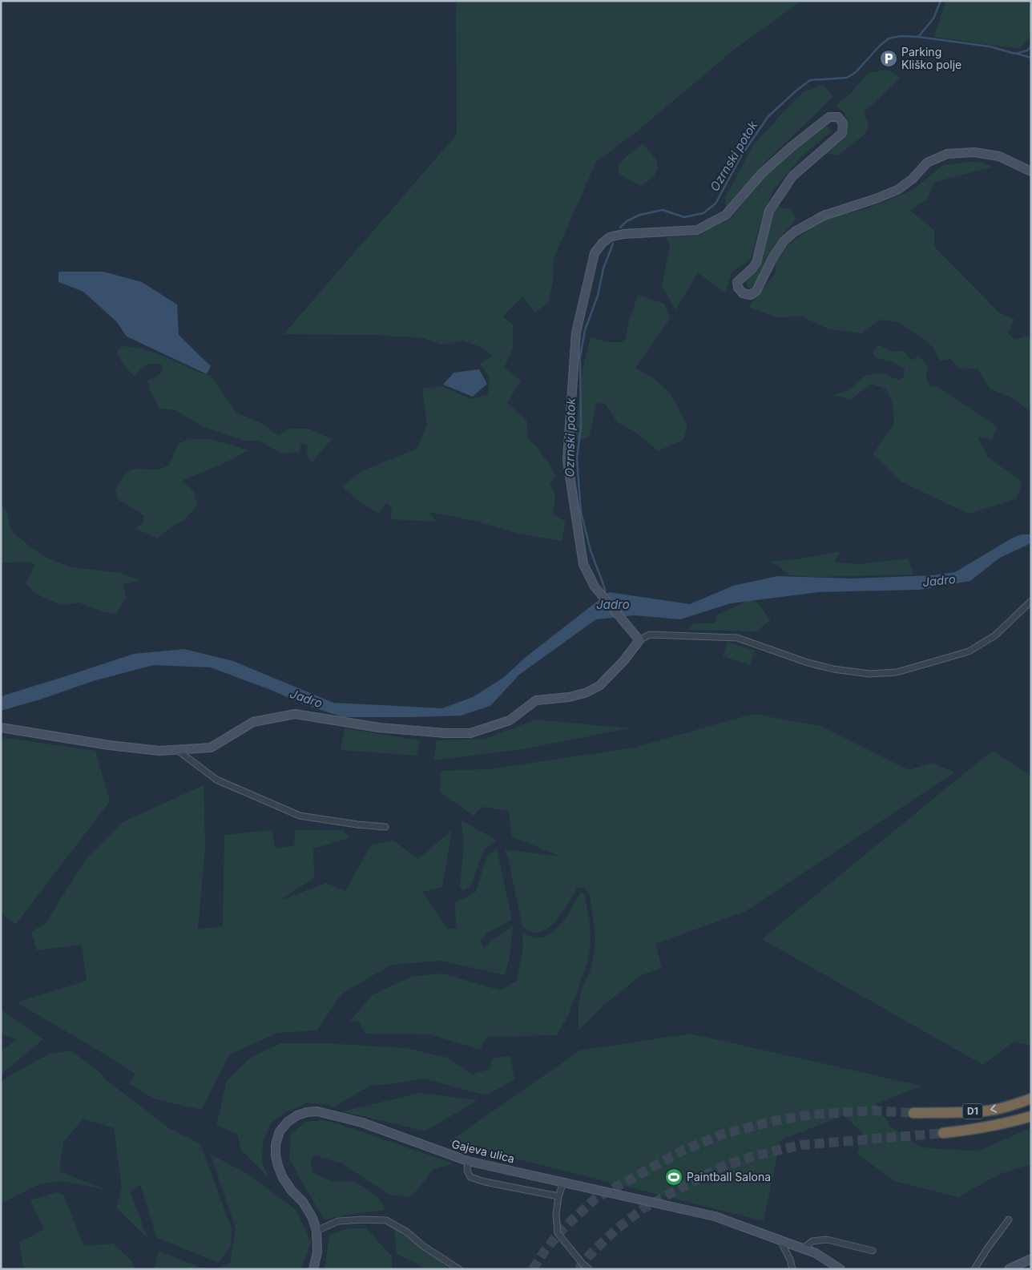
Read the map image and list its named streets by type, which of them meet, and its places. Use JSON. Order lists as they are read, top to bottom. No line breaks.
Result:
{"streets":{"highway":["D1"],"street":["Gajeva ulica"]},"water":["Ozrnski potok","Jadro"],"places":{"parking":["Parking Kliško polje"],"sports":["Paintball Salona"]}}
